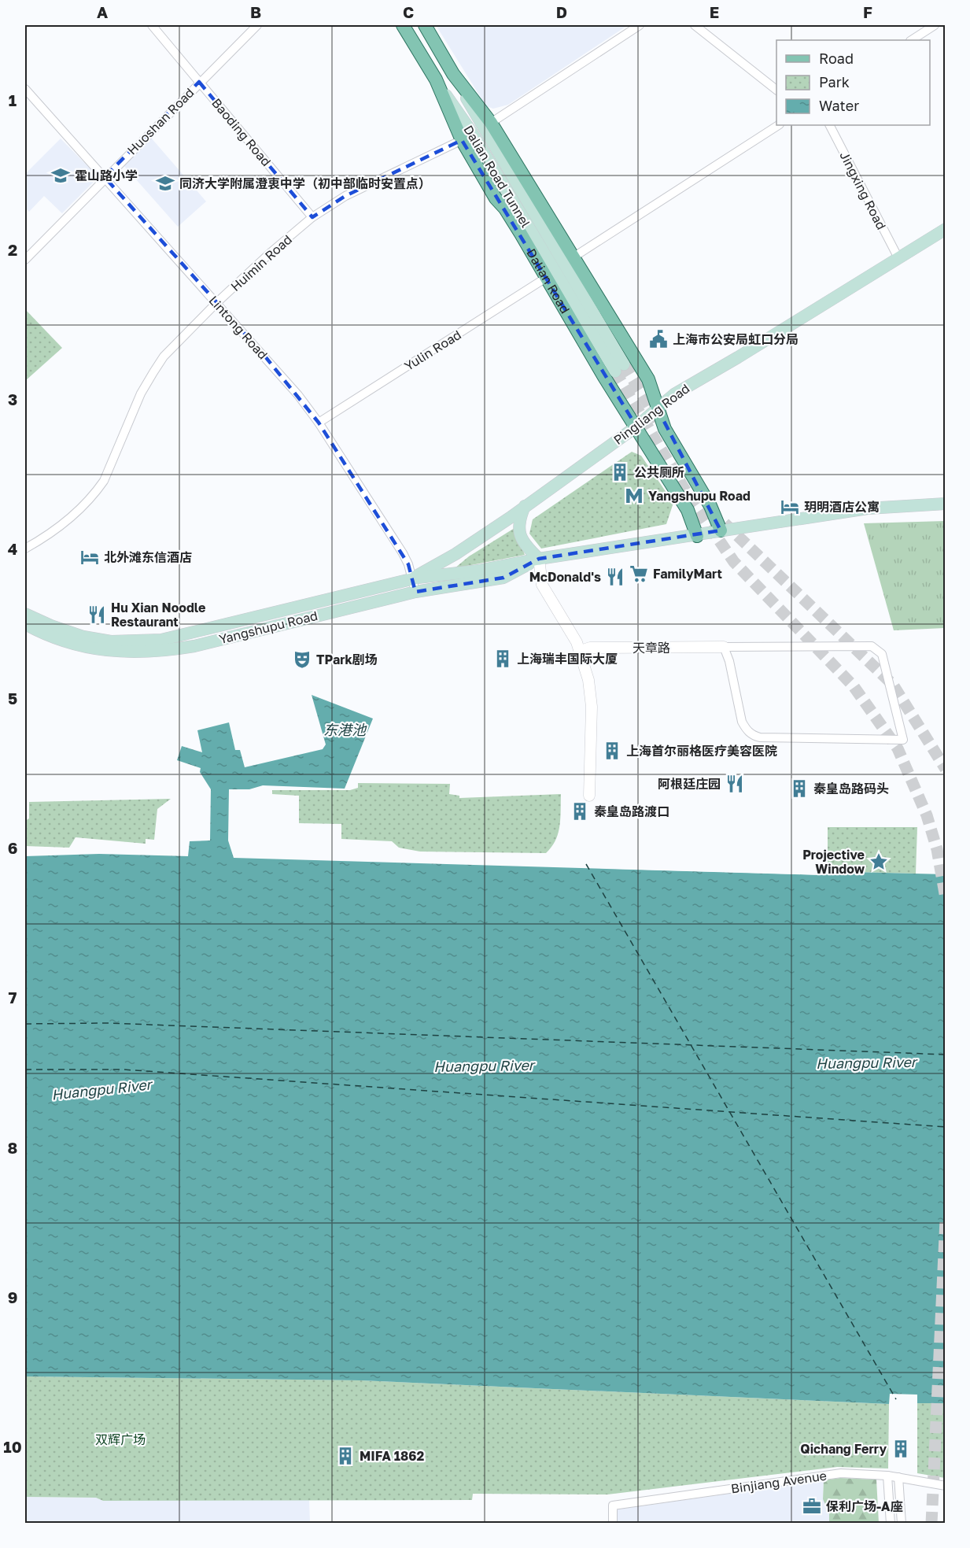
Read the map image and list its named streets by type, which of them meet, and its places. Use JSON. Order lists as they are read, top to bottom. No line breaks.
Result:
{"streets":{"main road":["Dalian Road Tunnel","Dalian Road","Pingliang Road","Yangshupu Road"],"street":["Huoshan Road","Baoding Road","Jingxing Road","Huimin Road","Lintong Road","Yulin Road","天章路","Binjiang Avenue"]},"crossings":[["Huoshan Road","Baoding Road"],["Huoshan Road","Lintong Road"],["Baoding Road","Huimin Road"],["Dalian Road Tunnel","Dalian Road"],["Jingxing Road","Pingliang Road"],["Huimin Road","Dalian Road"],["Huimin Road","Lintong Road"],["Dalian Road","Yulin Road"],["Dalian Road","Pingliang Road"],["Dalian Road","Yangshupu Road"],["Lintong Road","Yulin Road"],["Lintong Road","Pingliang Road"],["Lintong Road","Yangshupu Road"],["Pingliang Road","Yangshupu Road"]],"water":["东港池","Huangpu River"],"parks":["双辉广场"],"places":{"school or university":["霍山路小学","同济大学附属澄衷中学（初中部临时安置点）"],"public building":["上海市公安局虹口分局"],"building":["公共厕所","上海瑞丰国际大厦","上海首尔丽格医疗美容医院","秦皇岛路码头","秦皇岛路渡口","Qichang Ferry","MIFA 1862"],"metro station":["Yangshupu Road"],"hotel":["玥明酒店公寓","北外滩东信酒店"],"supermarket":["FamilyMart"],"restaurant":["McDonald's","Hu Xian Noodle Restaurant","阿根廷庄园"],"theatre":["TPark剧场"],"place":["Projective Window"],"office":["保利广场-A座"]},"legend":["Road","Park","Water"],"grid":{"columns":["A","B","C","D","E","F"],"rows":["1","2","3","4","5","6","7","8","9","10"]}}
